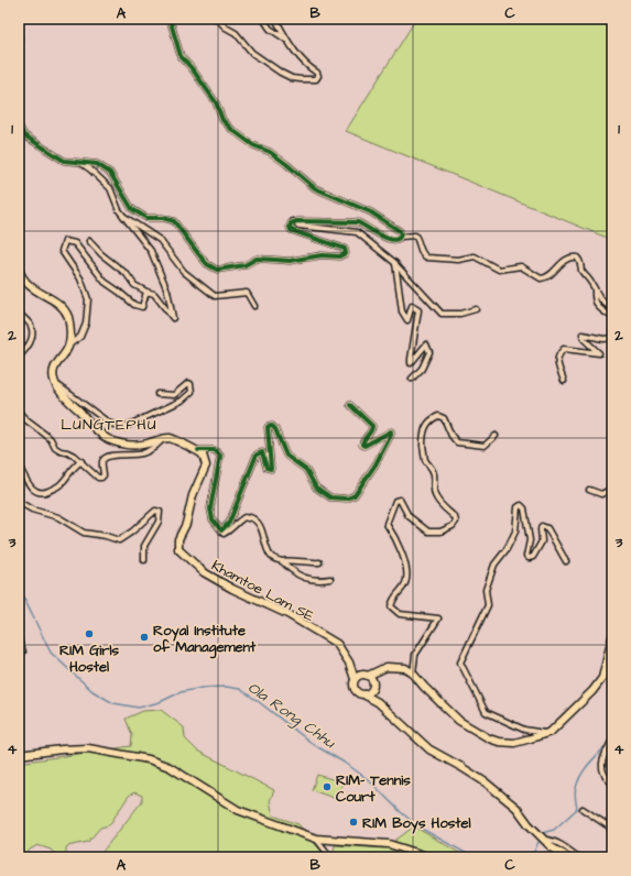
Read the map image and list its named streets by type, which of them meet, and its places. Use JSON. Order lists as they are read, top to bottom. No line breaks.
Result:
{"streets":{"main road":["Khamtoe Lam SE"]},"districts":["LUNGTEPHU"],"water":["Ola Rong Chhu"],"places":["RIM Girls Hostel","Royal Institute of Management","RIM- Tennis Court","RIM Boys Hostel"],"grid":{"columns":["A","B","C"],"rows":["1","2","3","4"]}}
